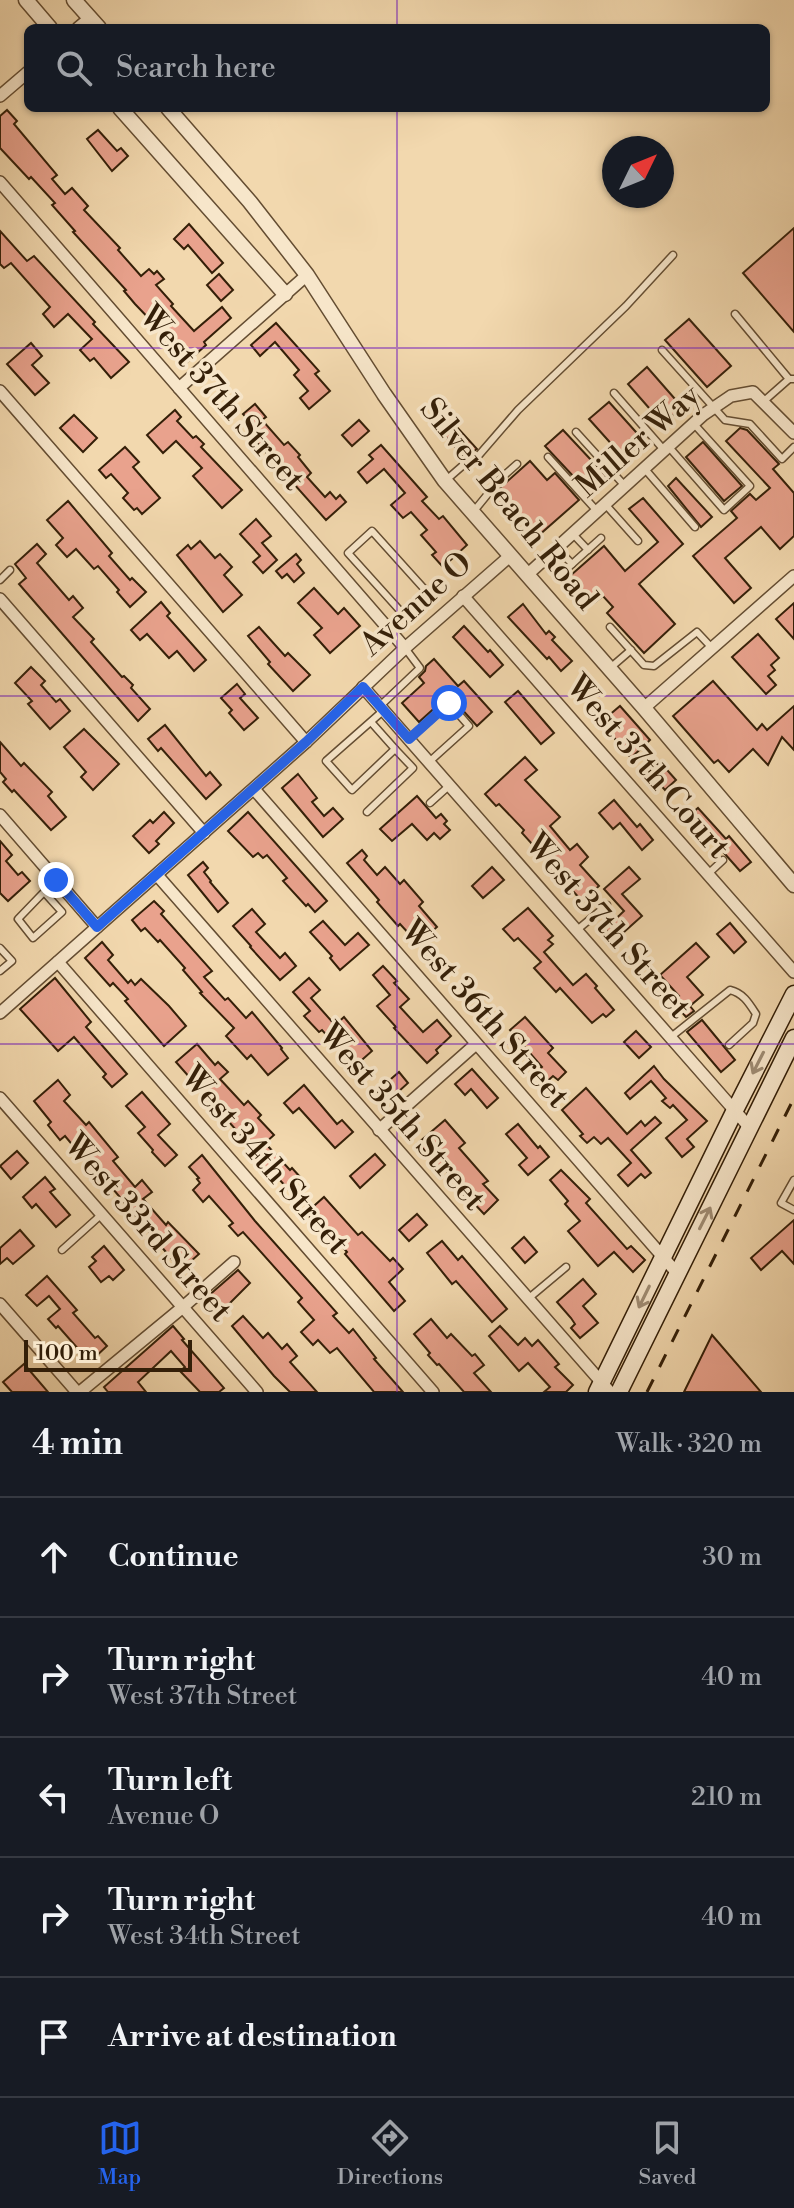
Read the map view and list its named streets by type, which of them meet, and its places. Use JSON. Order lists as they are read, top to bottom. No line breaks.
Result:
{"streets":{"street":["West 37th Street","Miller Way","Silver Beach Road","Avenue O","West 37th Court","West 36th Street","West 35th Street","West 34th Street","West 33rd Street"]},"crossings":[["West 37th Street","Avenue O"],["Miller Way","Avenue O"],["Silver Beach Road","Avenue O"],["Avenue O","West 37th Court"],["Avenue O","West 36th Street"],["Avenue O","West 35th Street"],["Avenue O","West 34th Street"]],"scale_bar":"100 m","north":"top right","page":{"search":"Search here","scale":"100 m","heading":["4 min","Walk · 320 m"],"list":[["Continue","30 m"],["Turn right","West 37th Street","40 m"],["Turn left","Avenue O","210 m"],["Turn right","West 34th Street","40 m"],"Arrive at destination"],"nav":["Map","Directions","Saved"]}}
